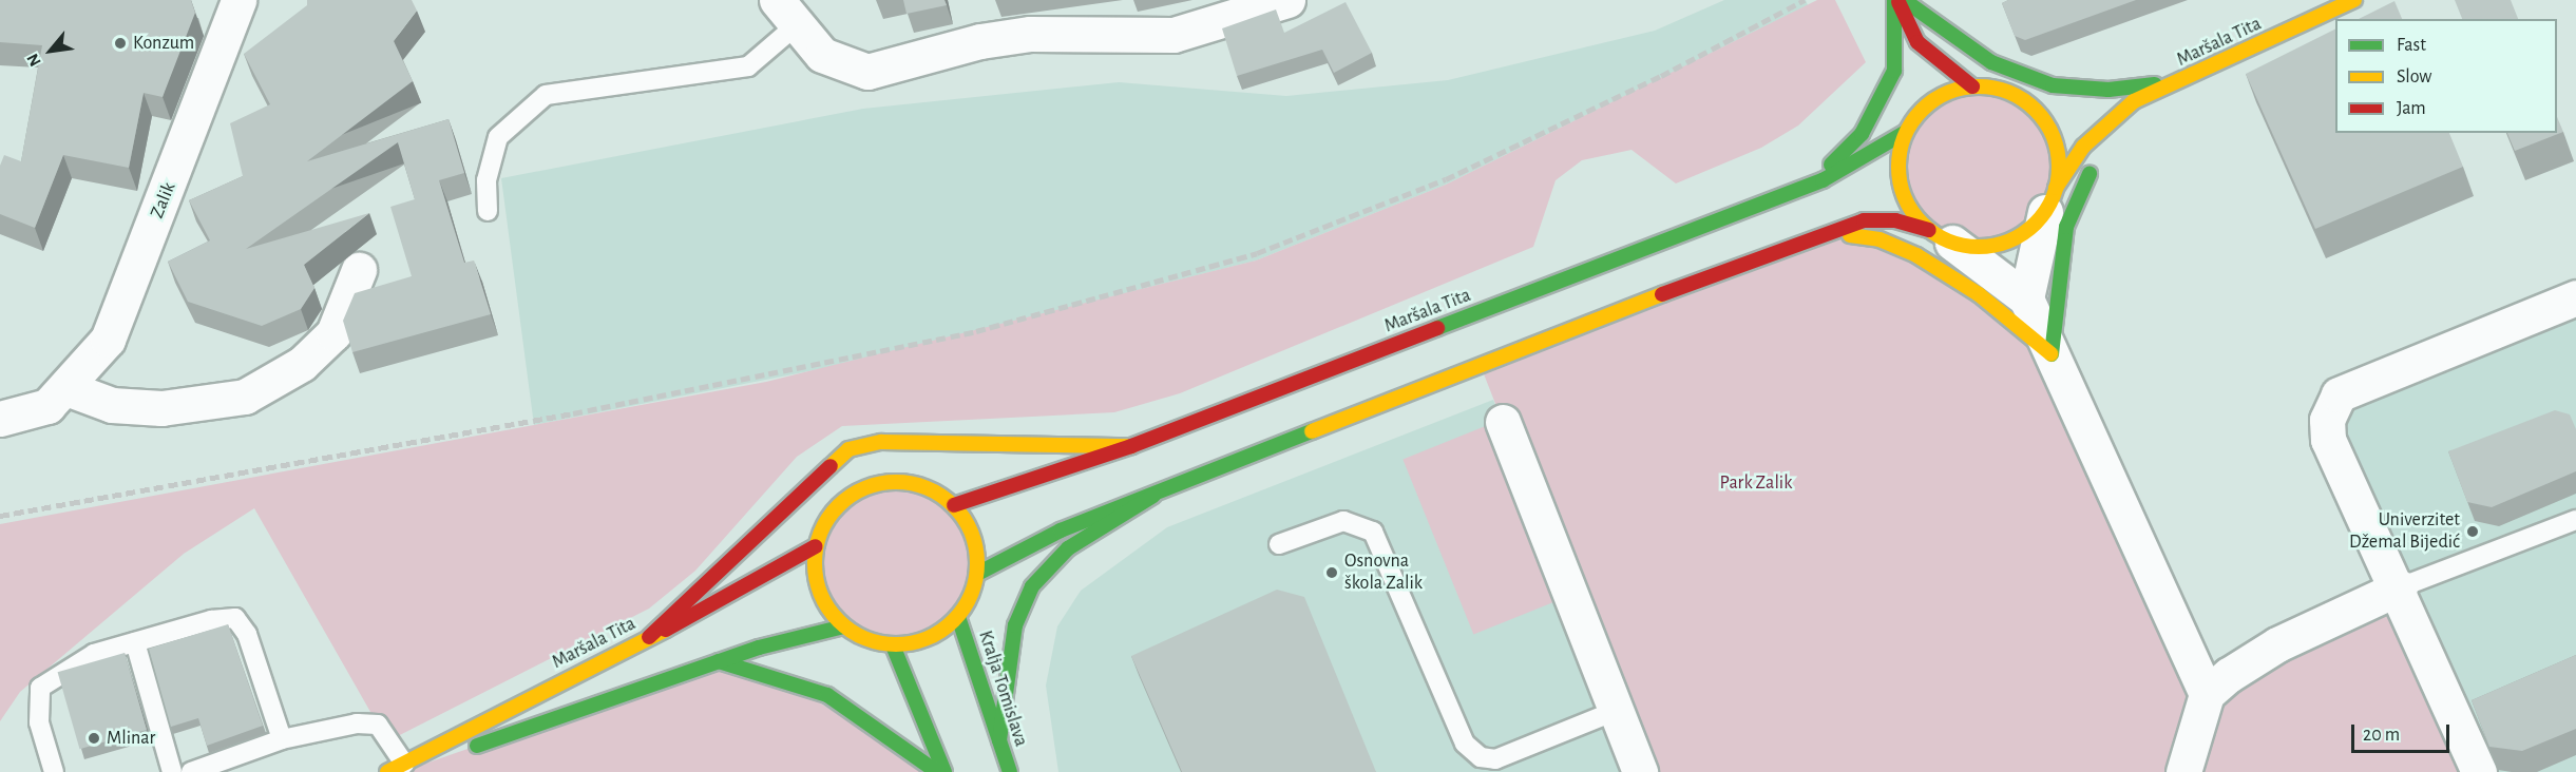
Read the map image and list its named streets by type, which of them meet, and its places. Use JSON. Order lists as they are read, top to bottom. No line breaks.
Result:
{"streets":{"street":["Maršala Tita","Zalik","Kralja Tomislava"]},"crossings":[["Maršala Tita","Kralja Tomislava"]],"parks":["Park Zalik"],"places":["Konzum","Univerzitet Džemal Bijedić","Osnovna škola Zalik","Mlinar"],"legend":["Fast","Slow","Jam"],"scale_bar":"20 m","north":"bottom left"}
